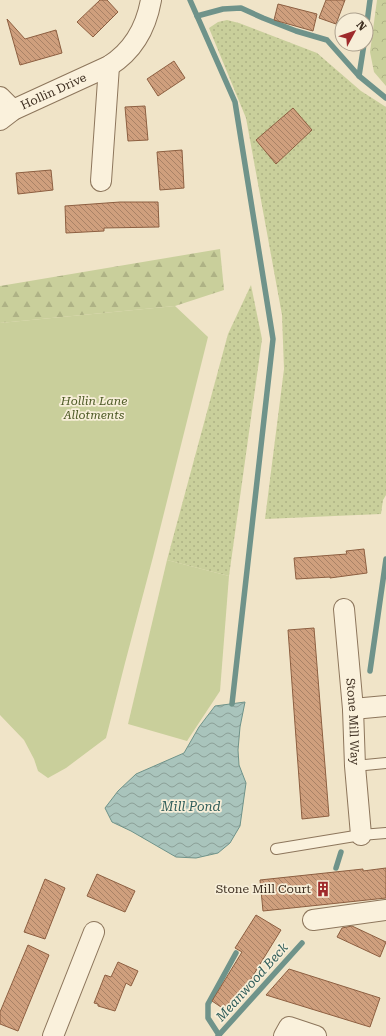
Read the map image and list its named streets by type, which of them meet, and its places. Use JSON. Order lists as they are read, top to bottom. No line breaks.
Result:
{"streets":{"street":["Hollin Drive","Stone Mill Way"]},"water":["Mill Pond","Meanwood Beck"],"parks":["Hollin Lane Allotments"],"places":{"building":["Stone Mill Court"]},"north":"top right"}
